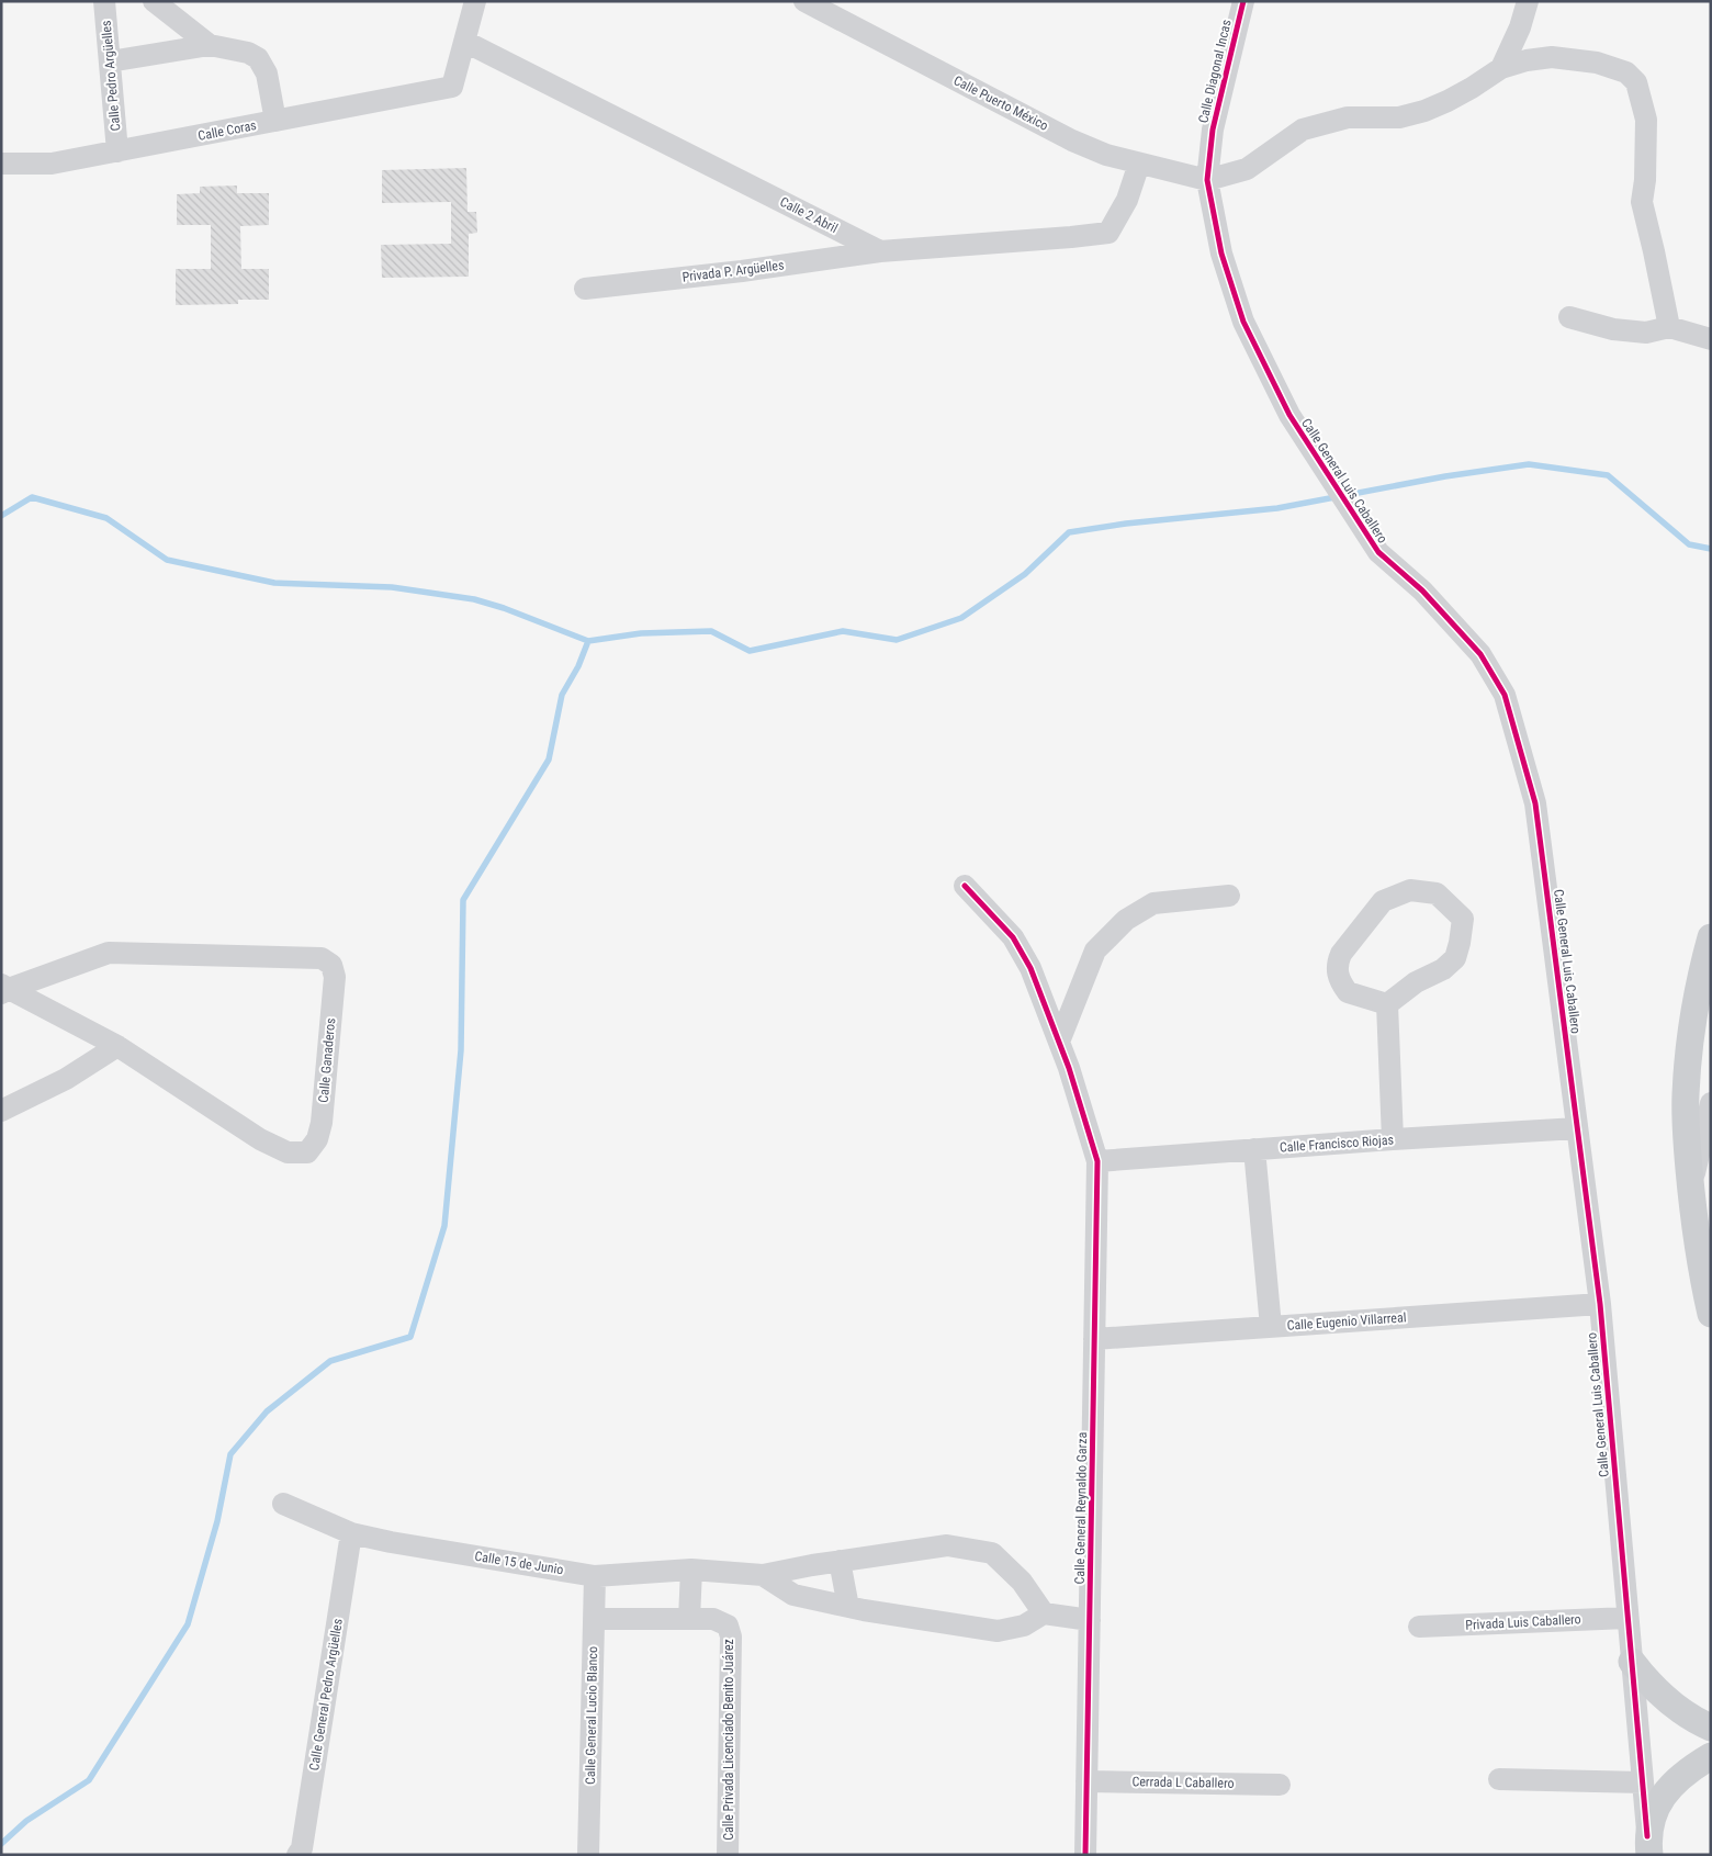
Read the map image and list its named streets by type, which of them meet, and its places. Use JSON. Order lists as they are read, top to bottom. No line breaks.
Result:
{"streets":{"street":["Calle Diagonal Incas","Calle Pedro Argüelles","Calle Puerto México","Calle Coras","Calle 2 Abril","Privada P. Argüelles","Calle General Luis Caballero","Calle Ganaderos","Calle Francisco Riojas","Calle Eugenio Villarreal","Calle General Reynaldo Garza","Calle 15 de Junio","Privada Luis Caballero","Calle General Pedro Argüelles","Calle General Lucio Blanco","Calle Privada Licenciado Benito Juárez","Cerrada L Caballero"]},"crossings":[["Calle Diagonal Incas","Calle Puerto México"],["Calle Diagonal Incas","Calle General Luis Caballero"],["Calle Pedro Argüelles","Calle Coras"],["Calle Puerto México","Calle General Luis Caballero"],["Calle Coras","Calle 2 Abril"],["Calle 2 Abril","Privada P. Argüelles"],["Calle General Luis Caballero","Calle Francisco Riojas"],["Calle General Luis Caballero","Calle Eugenio Villarreal"],["Calle General Luis Caballero","Privada Luis Caballero"],["Calle Francisco Riojas","Calle General Reynaldo Garza"],["Calle Eugenio Villarreal","Calle General Reynaldo Garza"],["Calle General Reynaldo Garza","Cerrada L Caballero"],["Calle 15 de Junio","Calle General Pedro Argüelles"],["Calle 15 de Junio","Calle General Lucio Blanco"]]}
